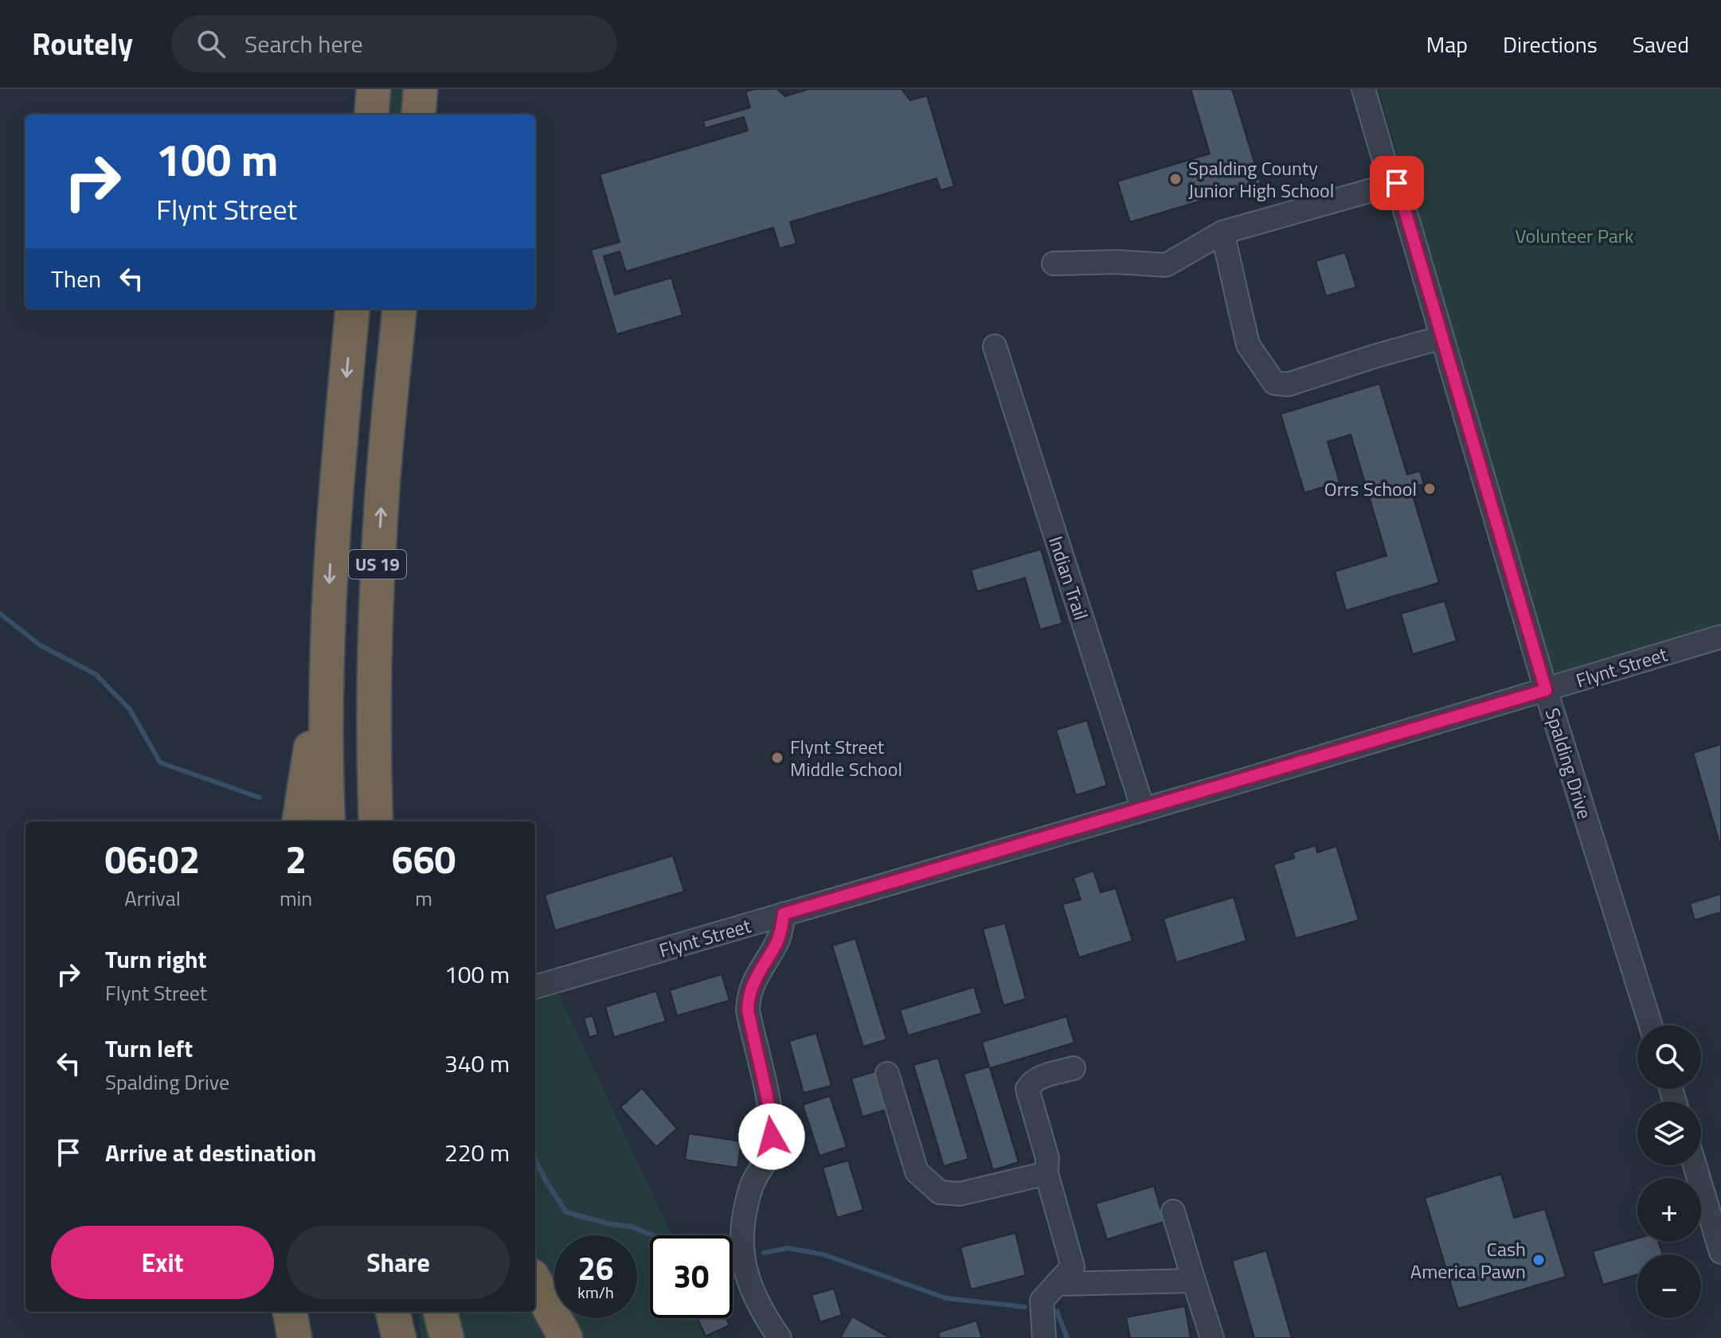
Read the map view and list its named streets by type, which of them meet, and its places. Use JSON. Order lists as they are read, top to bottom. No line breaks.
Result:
{"streets":{"highway":["US 19"],"street":["Indian Trail","Flynt Street","Spalding Drive"]},"crossings":[["Indian Trail","Flynt Street"],["Flynt Street","Spalding Drive"]],"parks":["Volunteer Park"],"places":["Spalding County Junior High School","Orrs School","Flynt Street Middle School","Cash America Pawn"],"page":{"header":"Routely","search":"Search here","nav":["Map","Directions","Saved"],"turn":["100 m","Flynt Street"],"then":"Then","eta":["06:02","Arrival","2","min","660","m"],"list":[{"name":"Turn right","note":"Flynt Street","value":"100 m"},{"name":"Turn left","note":"Spalding Drive","value":"340 m"},{"name":"Arrive at destination","value":"220 m"}],"map_buttons":["+","−"],"buttons":["Exit","Share"],"speed":"26 km/h","limit":"30"}}
